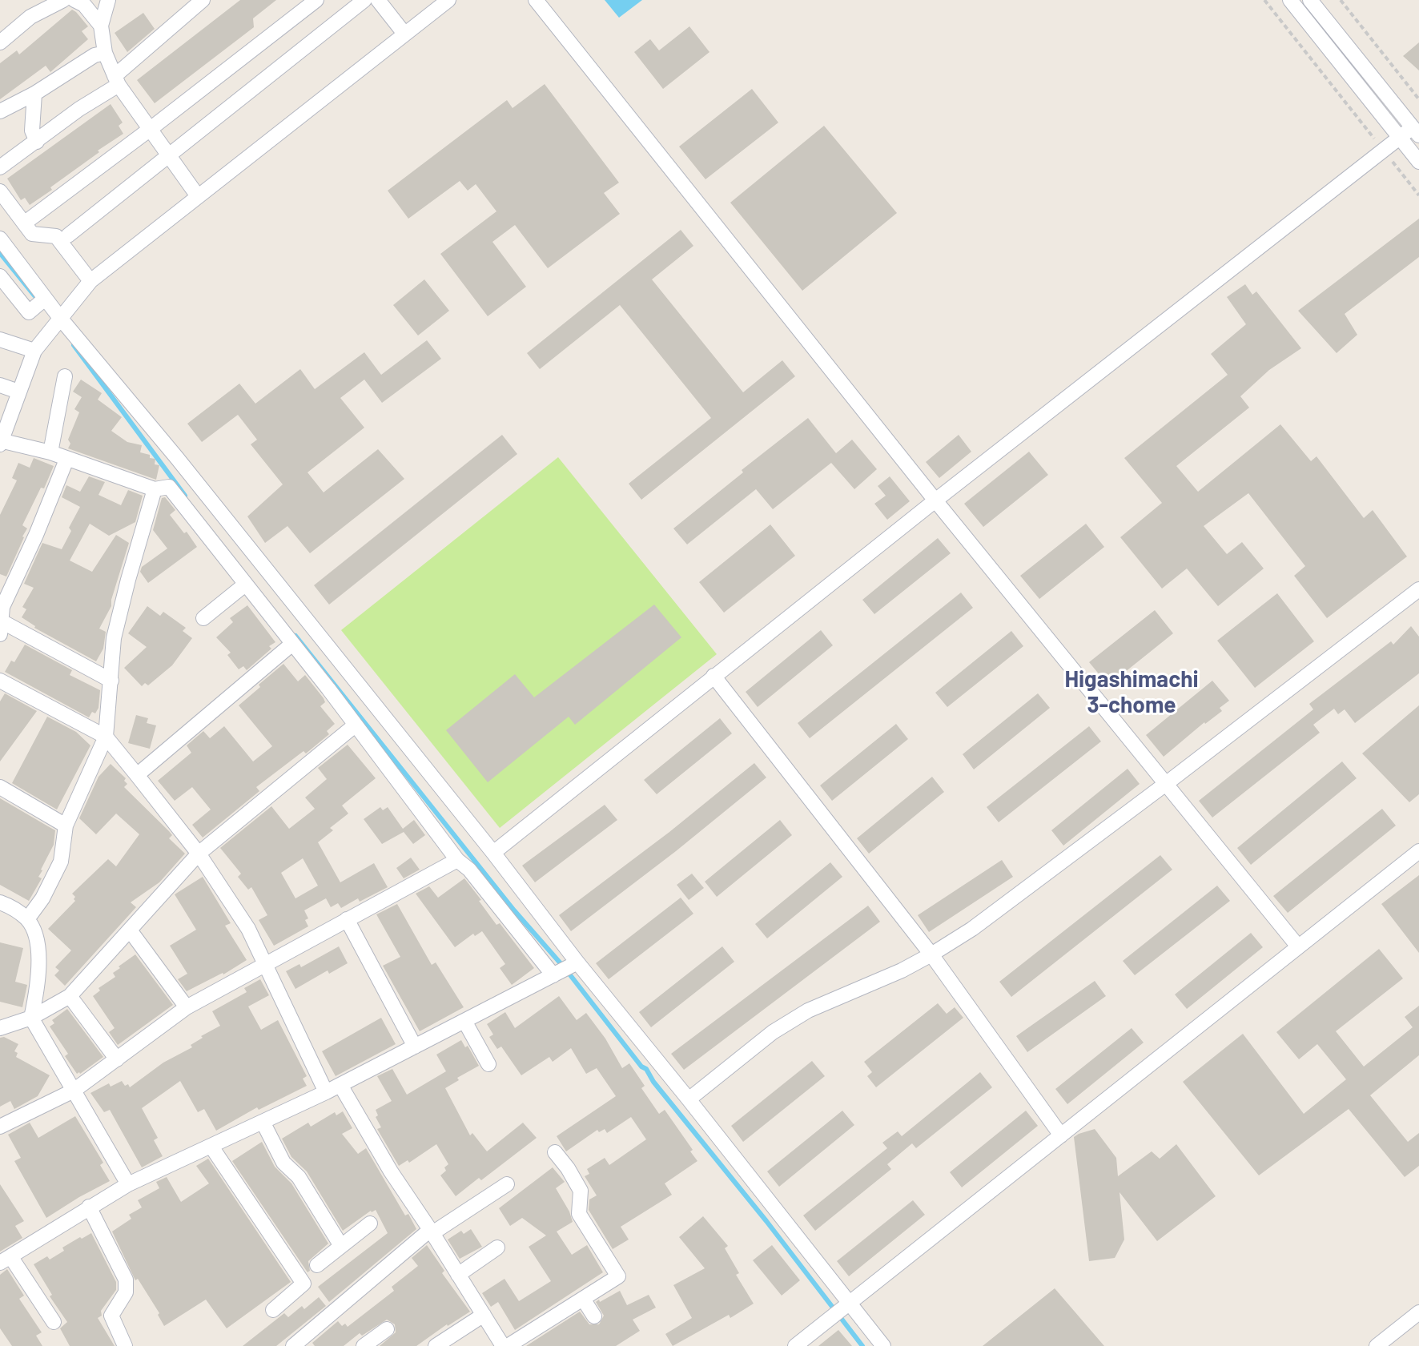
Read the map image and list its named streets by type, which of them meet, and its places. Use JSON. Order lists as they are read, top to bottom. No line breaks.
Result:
{"districts":["Higashimachi 3-chome"]}
